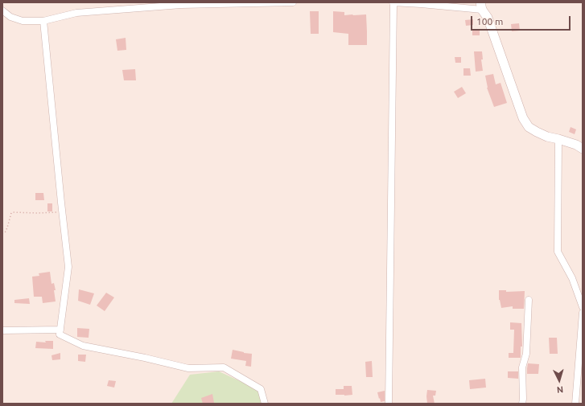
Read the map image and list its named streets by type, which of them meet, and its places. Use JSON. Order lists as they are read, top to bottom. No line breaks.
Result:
{"scale_bar":"100 m","north":"bottom"}
